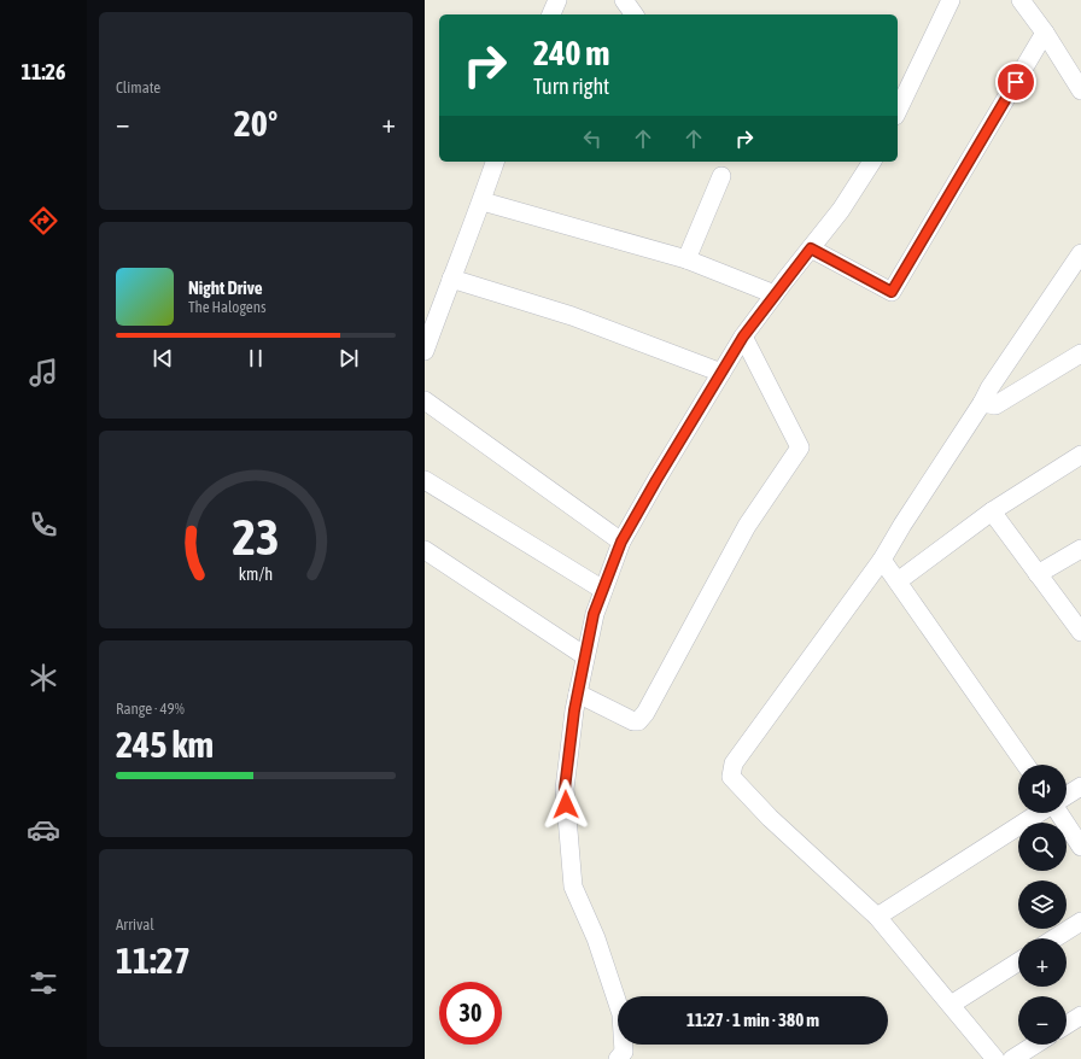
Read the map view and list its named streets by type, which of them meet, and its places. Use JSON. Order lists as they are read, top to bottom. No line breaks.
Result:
{"page":{"tabs":"11:26","tile":["Climate",["Range · 49%","245 km"],["Arrival","11:27"]],"turn":["240 m","Turn right"],"heat":["−","20°","+"],"song":["Night Drive","The Halogens"],"map_buttons":["+","−"],"limit":"30","trip":"11:27 · 1 min · 380 m","gauge":["23","km/h"]}}
